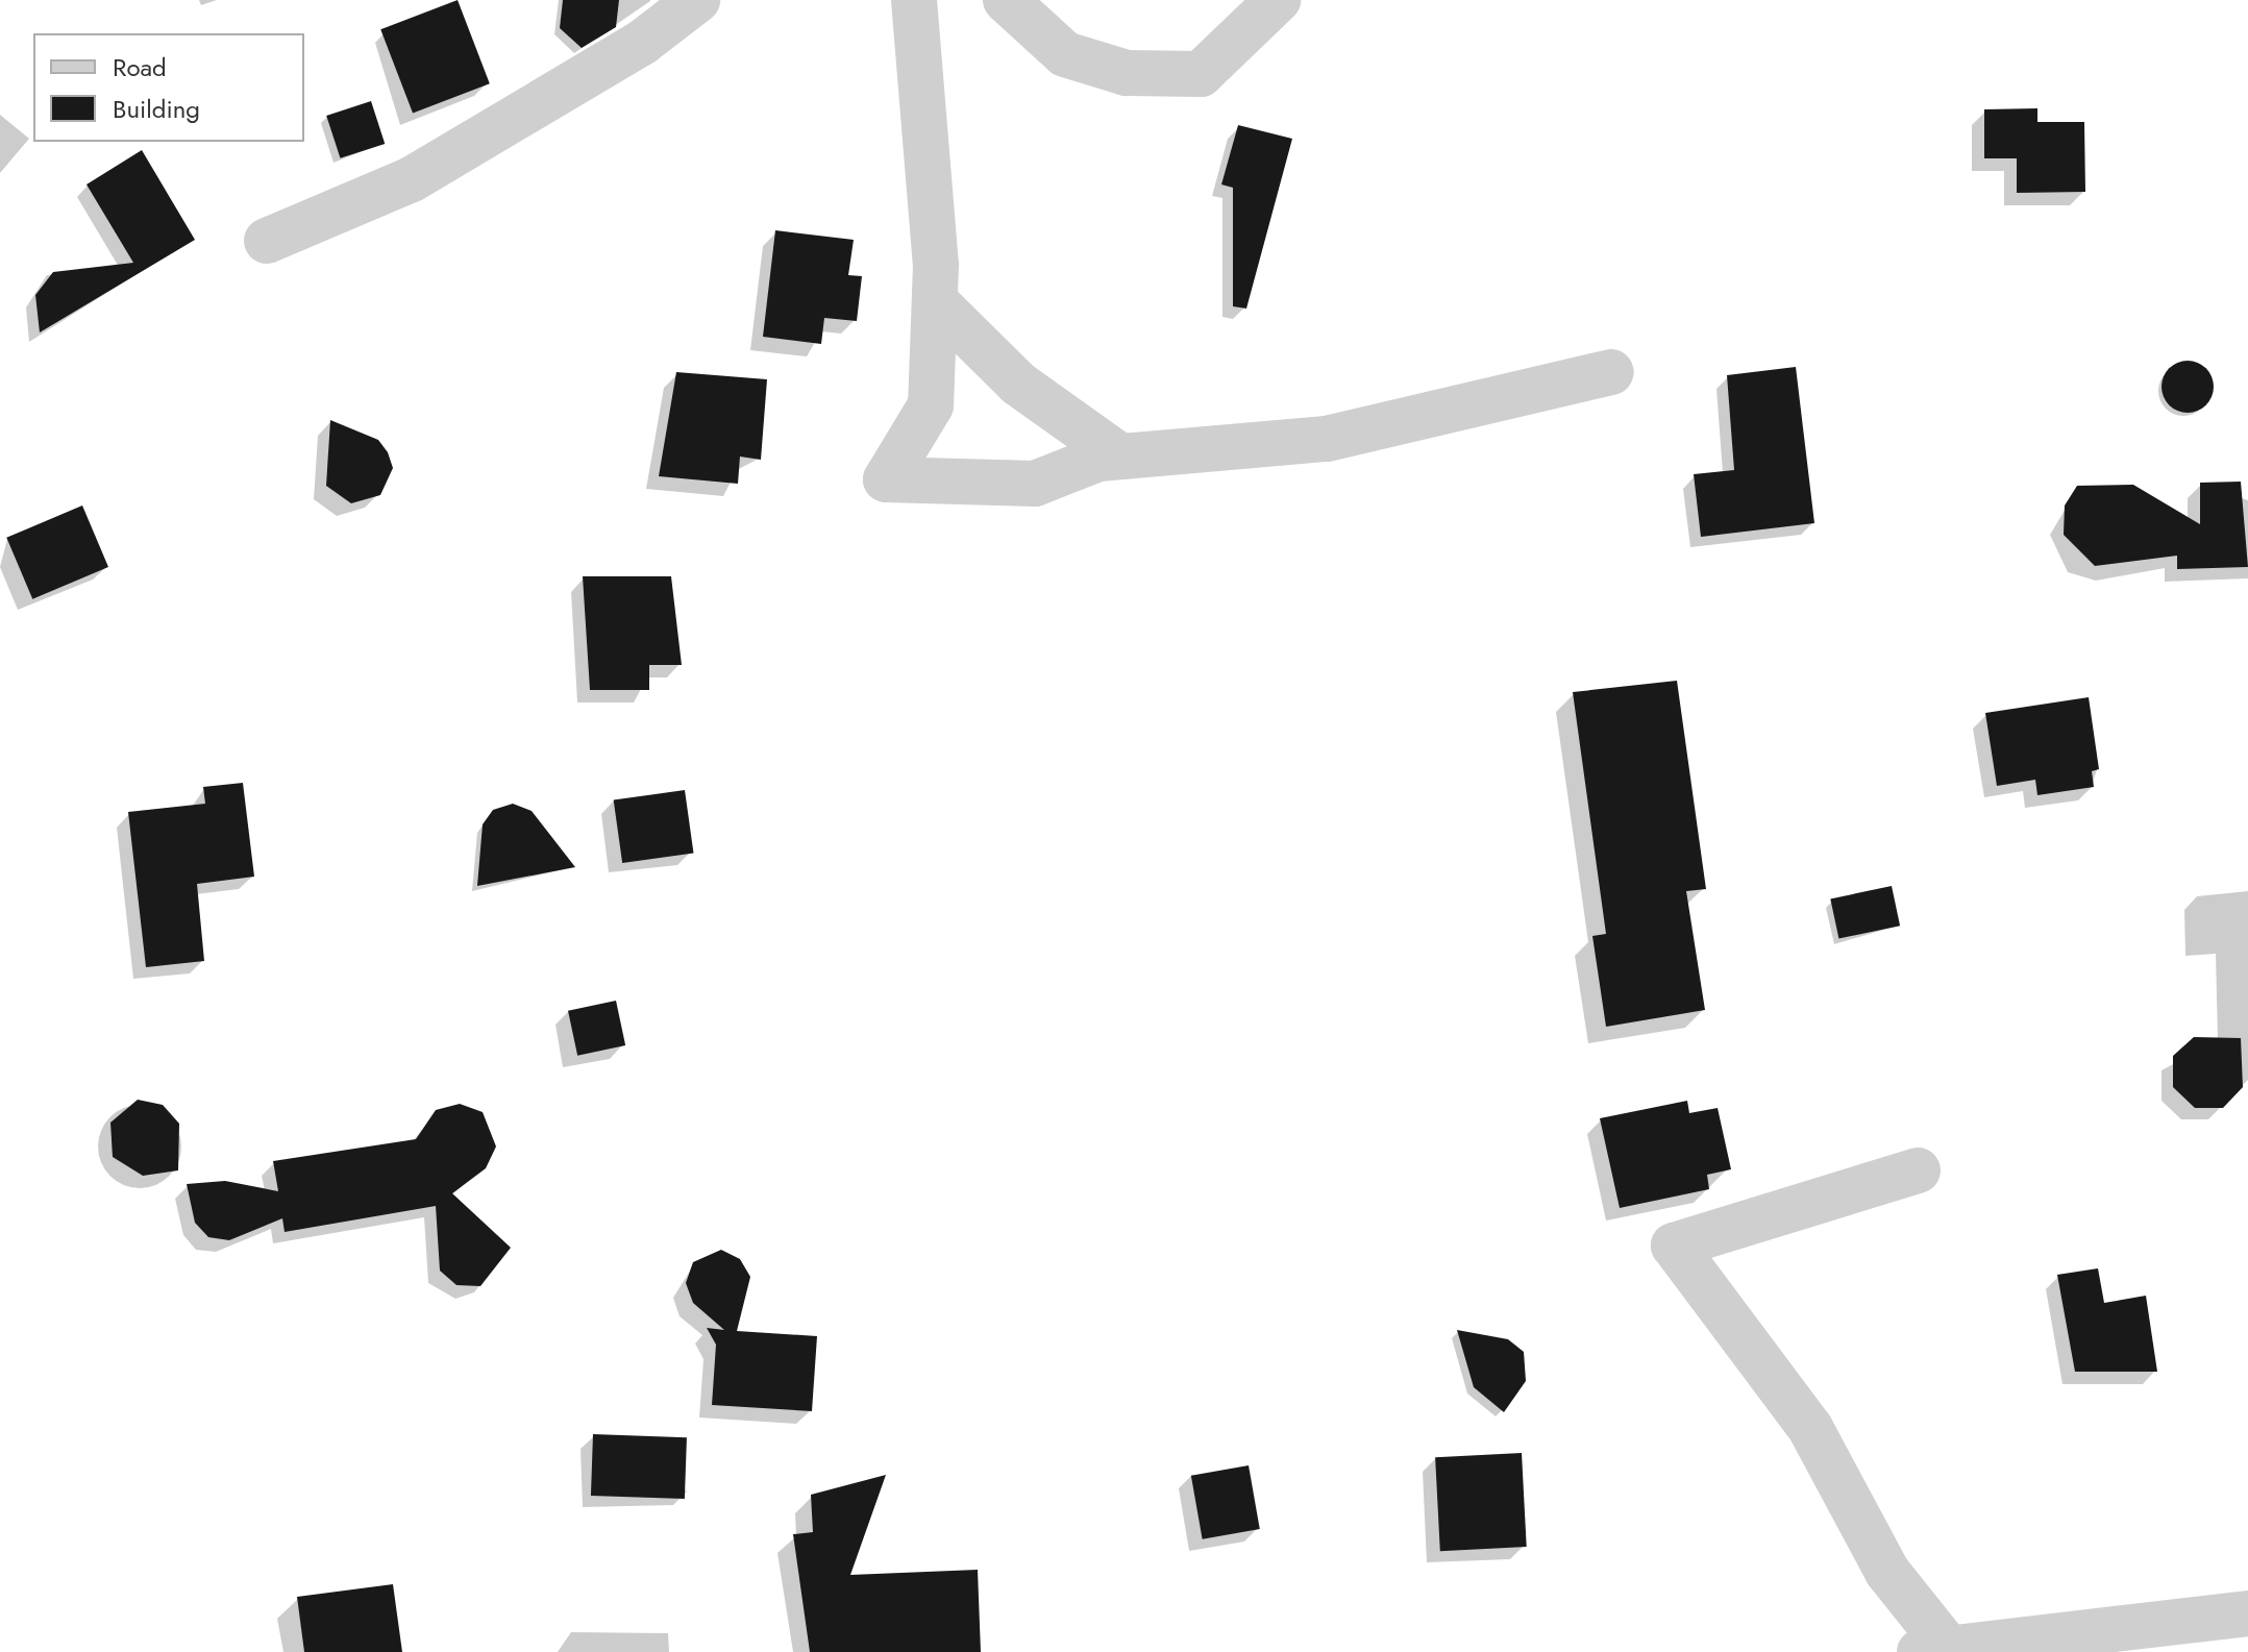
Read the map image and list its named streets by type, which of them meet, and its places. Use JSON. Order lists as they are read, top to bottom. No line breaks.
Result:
{"legend":["Road","Building"]}
